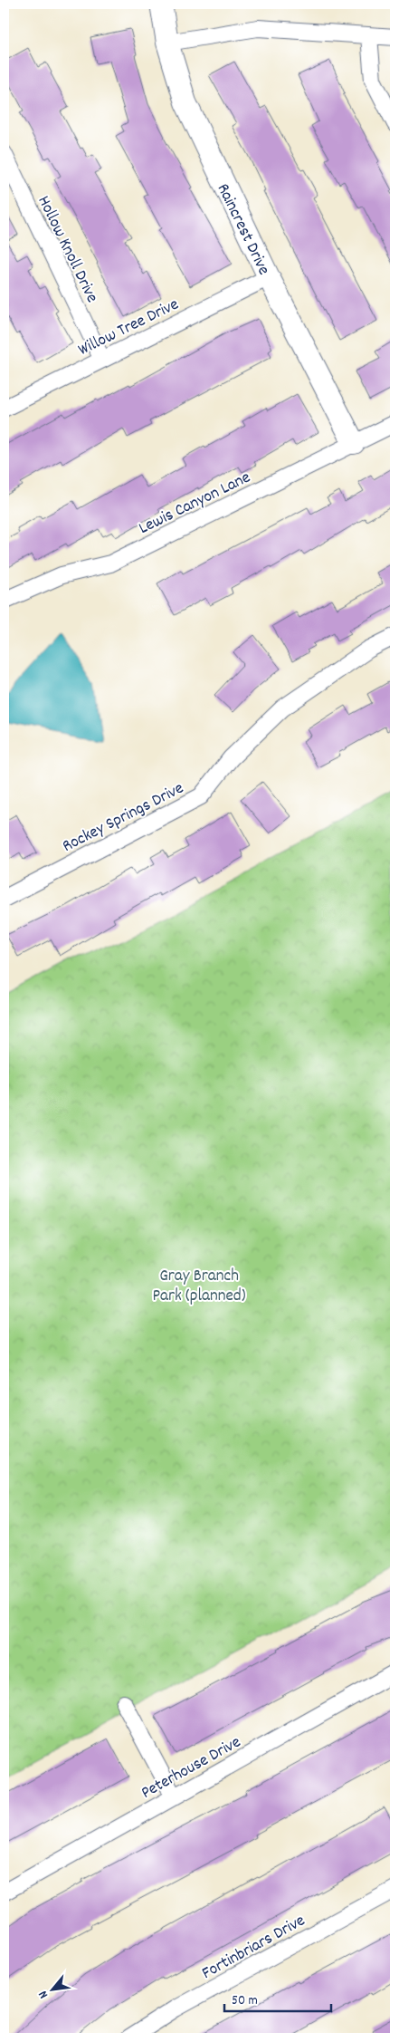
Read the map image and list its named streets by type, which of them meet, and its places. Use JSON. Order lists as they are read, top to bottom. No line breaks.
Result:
{"streets":{"street":["Raincrest Drive","Hollow Knoll Drive","Willow Tree Drive","Lewis Canyon Lane","Rockey Springs Drive","Peterhouse Drive","Fortinbriars Drive"]},"crossings":[["Raincrest Drive","Willow Tree Drive"],["Raincrest Drive","Lewis Canyon Lane"],["Hollow Knoll Drive","Willow Tree Drive"]],"parks":["Gray Branch Park (planned)"],"scale_bar":"50 m","north":"bottom left"}
